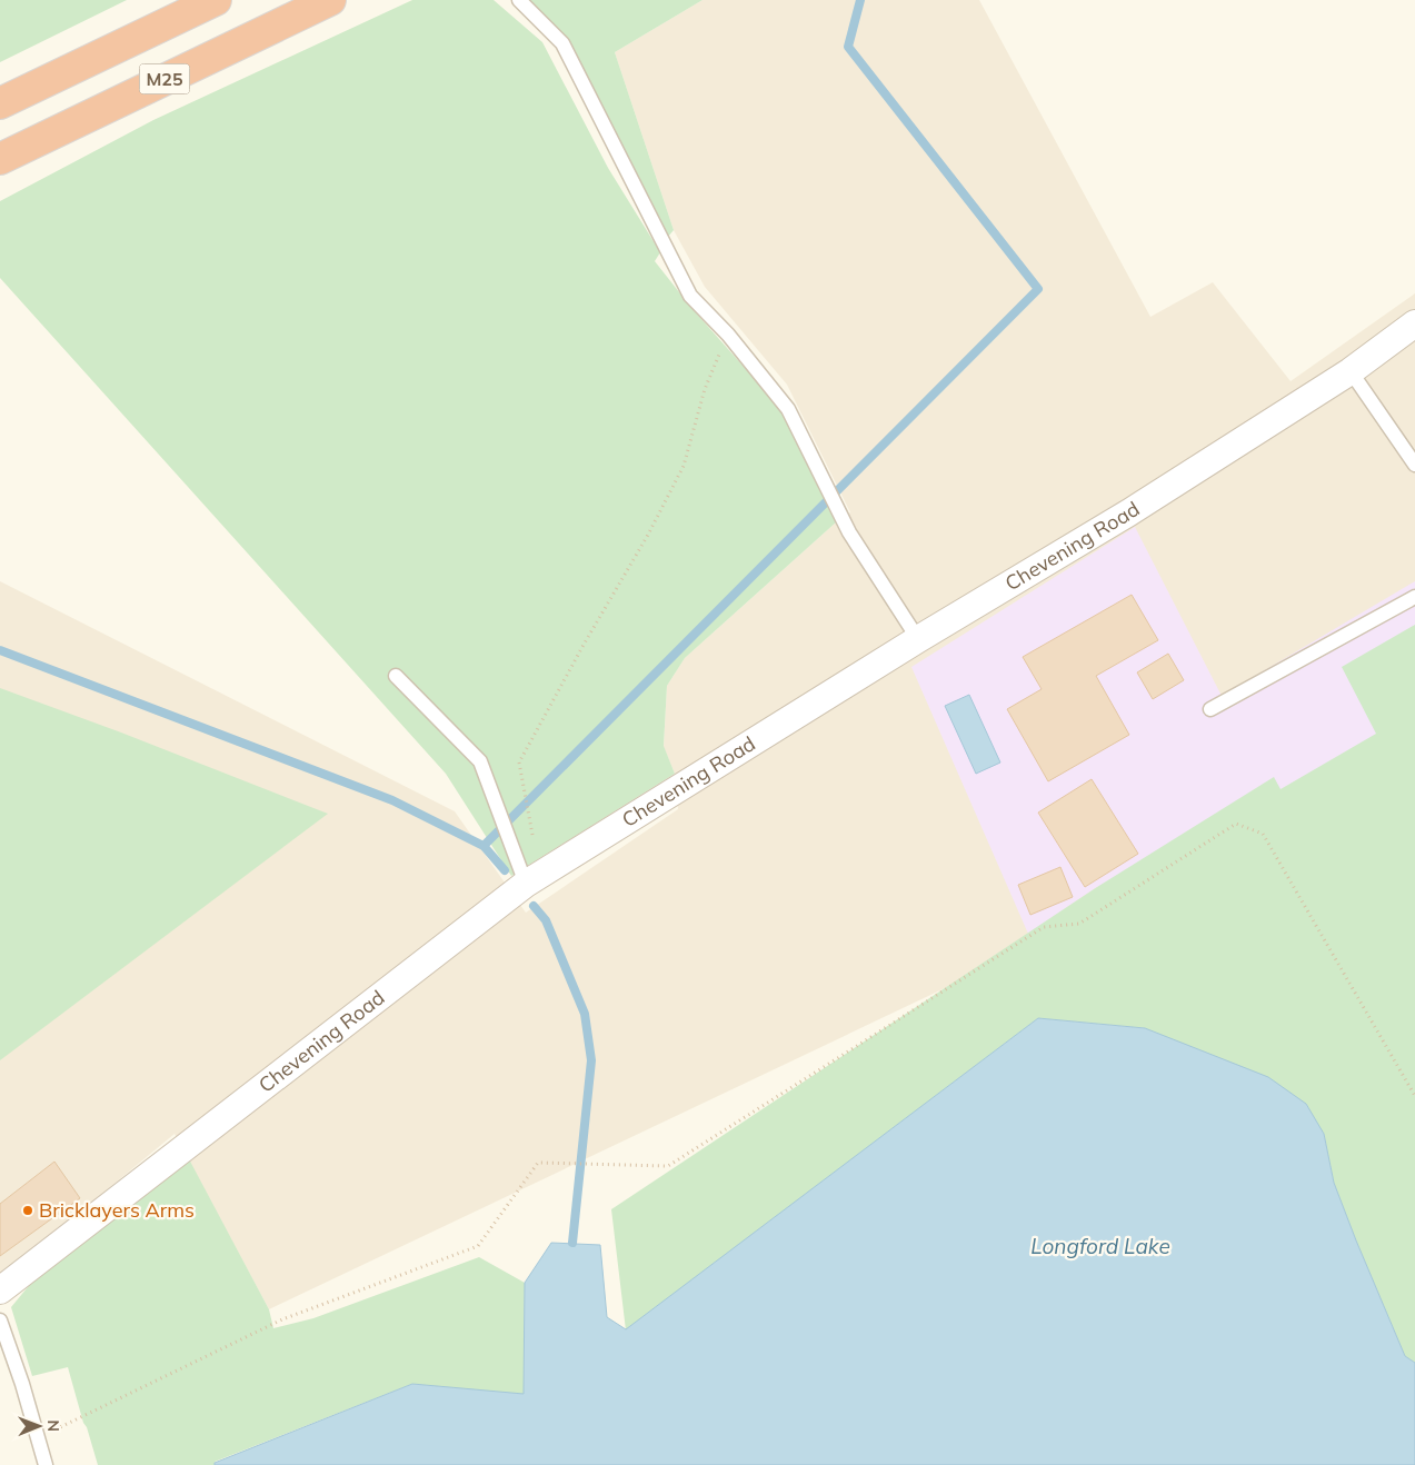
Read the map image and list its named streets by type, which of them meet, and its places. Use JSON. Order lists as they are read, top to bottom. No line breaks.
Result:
{"streets":{"highway":["M25"],"street":["Chevening Road"]},"water":["Longford Lake"],"places":["Bricklayers Arms"],"north":"right"}
